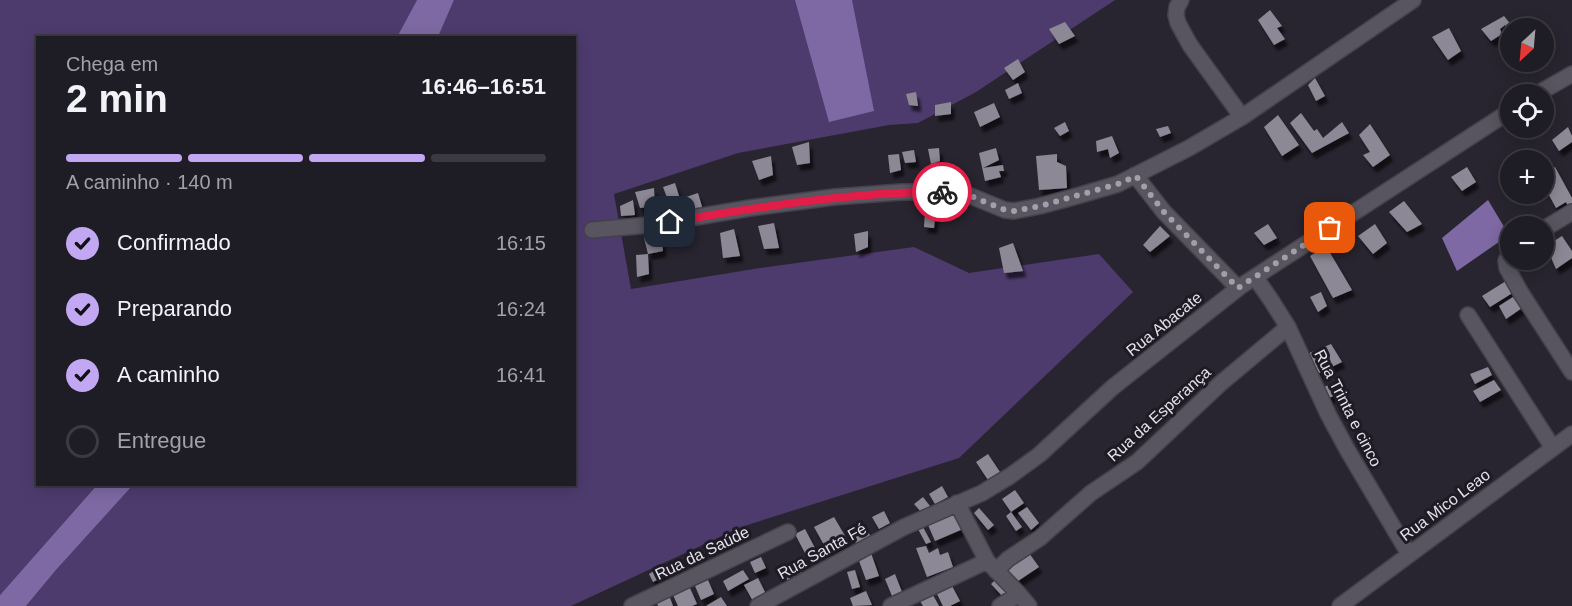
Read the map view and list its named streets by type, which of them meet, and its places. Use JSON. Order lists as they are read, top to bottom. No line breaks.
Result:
{"streets":{"street":["Rua Abacate","Rua Trinta e cinco","Rua da Esperança","Rua Mico Leao","Rua Santa Fé","Rua da Saúde"]},"crossings":[["Rua Abacate","Rua Trinta e cinco"],["Rua Abacate","Rua Santa Fé"],["Rua Trinta e cinco","Rua da Esperança"],["Rua Trinta e cinco","Rua Mico Leao"]],"north":"bottom left","page":{"map_buttons":["+","−"],"heading":["2 min","Chega em","16:46–16:51"],"bar":"A caminho · 140 m","list":[["Confirmado","16:15"],["Preparando","16:24"],["A caminho","16:41"],"Entregue"]}}
